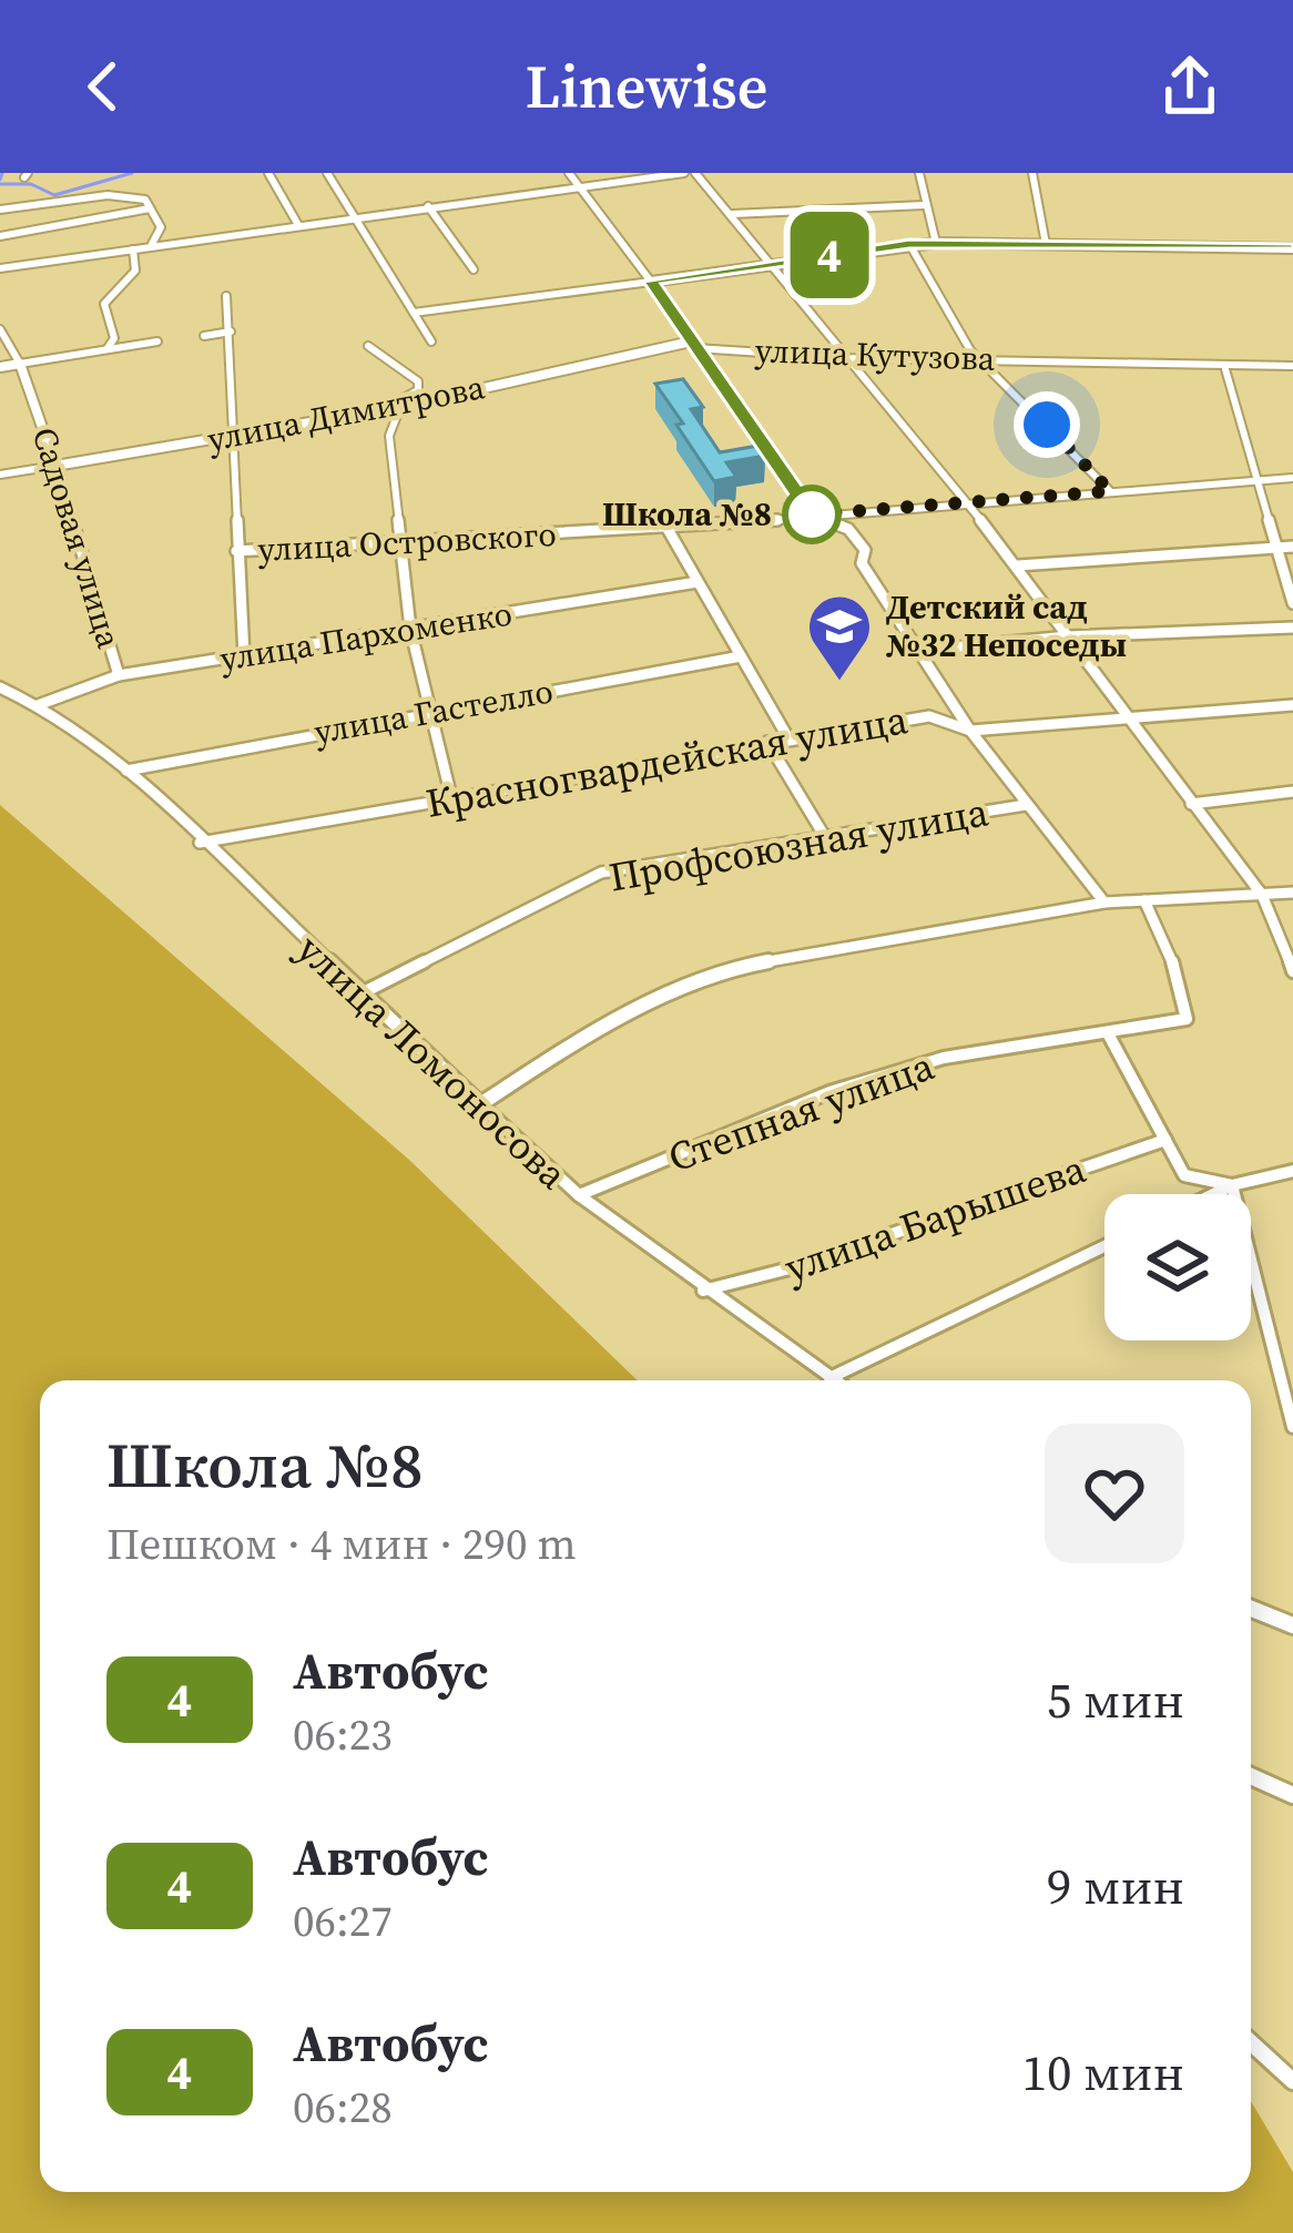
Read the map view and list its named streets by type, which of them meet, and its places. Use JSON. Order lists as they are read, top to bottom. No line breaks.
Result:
{"streets":{"street":["улица Кутузова","улица Димитрова","Садовая улица","улица Островского","улица Пархоменко","улица Гастелло","Красногвардейская улица","Профсоюзная улица","улица Ломоносова","Степная улица","улица Барышева"]},"crossings":[["улица Кутузова","улица Димитрова"],["улица Димитрова","Садовая улица"],["Садовая улица","улица Пархоменко"],["улица Пархоменко","улица Ломоносова"],["улица Гастелло","улица Ломоносова"],["Красногвардейская улица","улица Ломоносова"],["Профсоюзная улица","улица Ломоносова"],["улица Ломоносова","Степная улица"],["улица Ломоносова","улица Барышева"]],"places":{"other":["Школа №8"],"school or university":["Детский сад №32 Непоседы"]},"lines":["bus line 4"],"page":{"header":"Linewise","on_map":"4","heading":["Школа №8","Пешком · 4 мин · 290 m"],"list":[{"mark":"4","name":"Автобус","note":"06:23","value":"5 мин"},{"mark":"4","name":"Автобус","note":"06:27","value":"9 мин"},{"mark":"4","name":"Автобус","note":"06:28","value":"10 мин"}]}}
